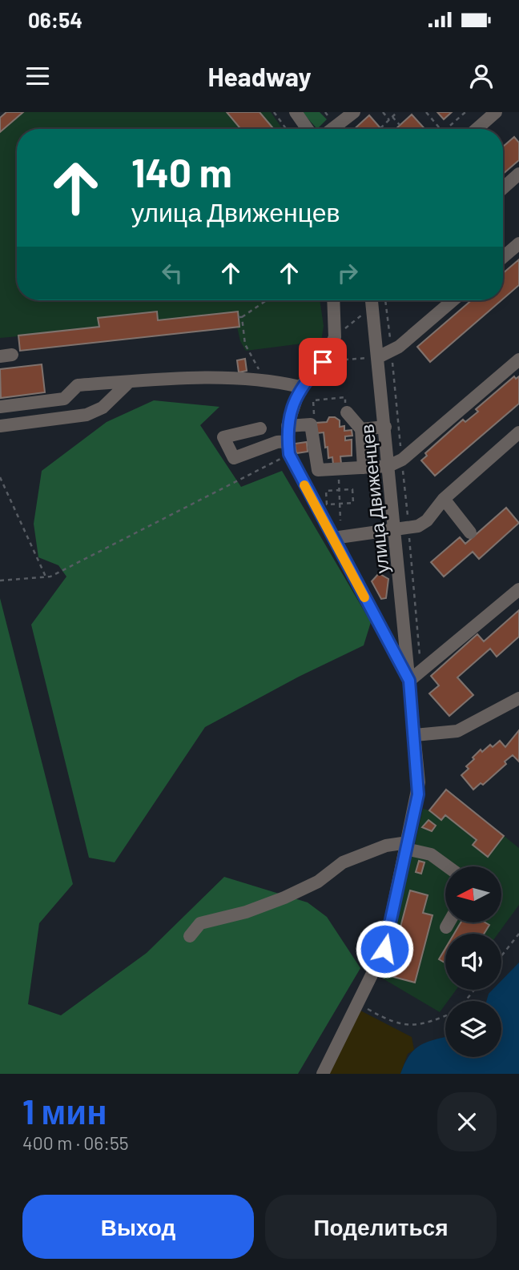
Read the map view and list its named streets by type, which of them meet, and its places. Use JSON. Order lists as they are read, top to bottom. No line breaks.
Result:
{"streets":{"street":["улица Движенцев"]},"north":"left","page":{"status":"06:54","header":"Headway","turn":["140 m","улица Движенцев"],"heading":["1 мин","400 m · 06:55"],"buttons":["Выход","Поделиться"]}}
